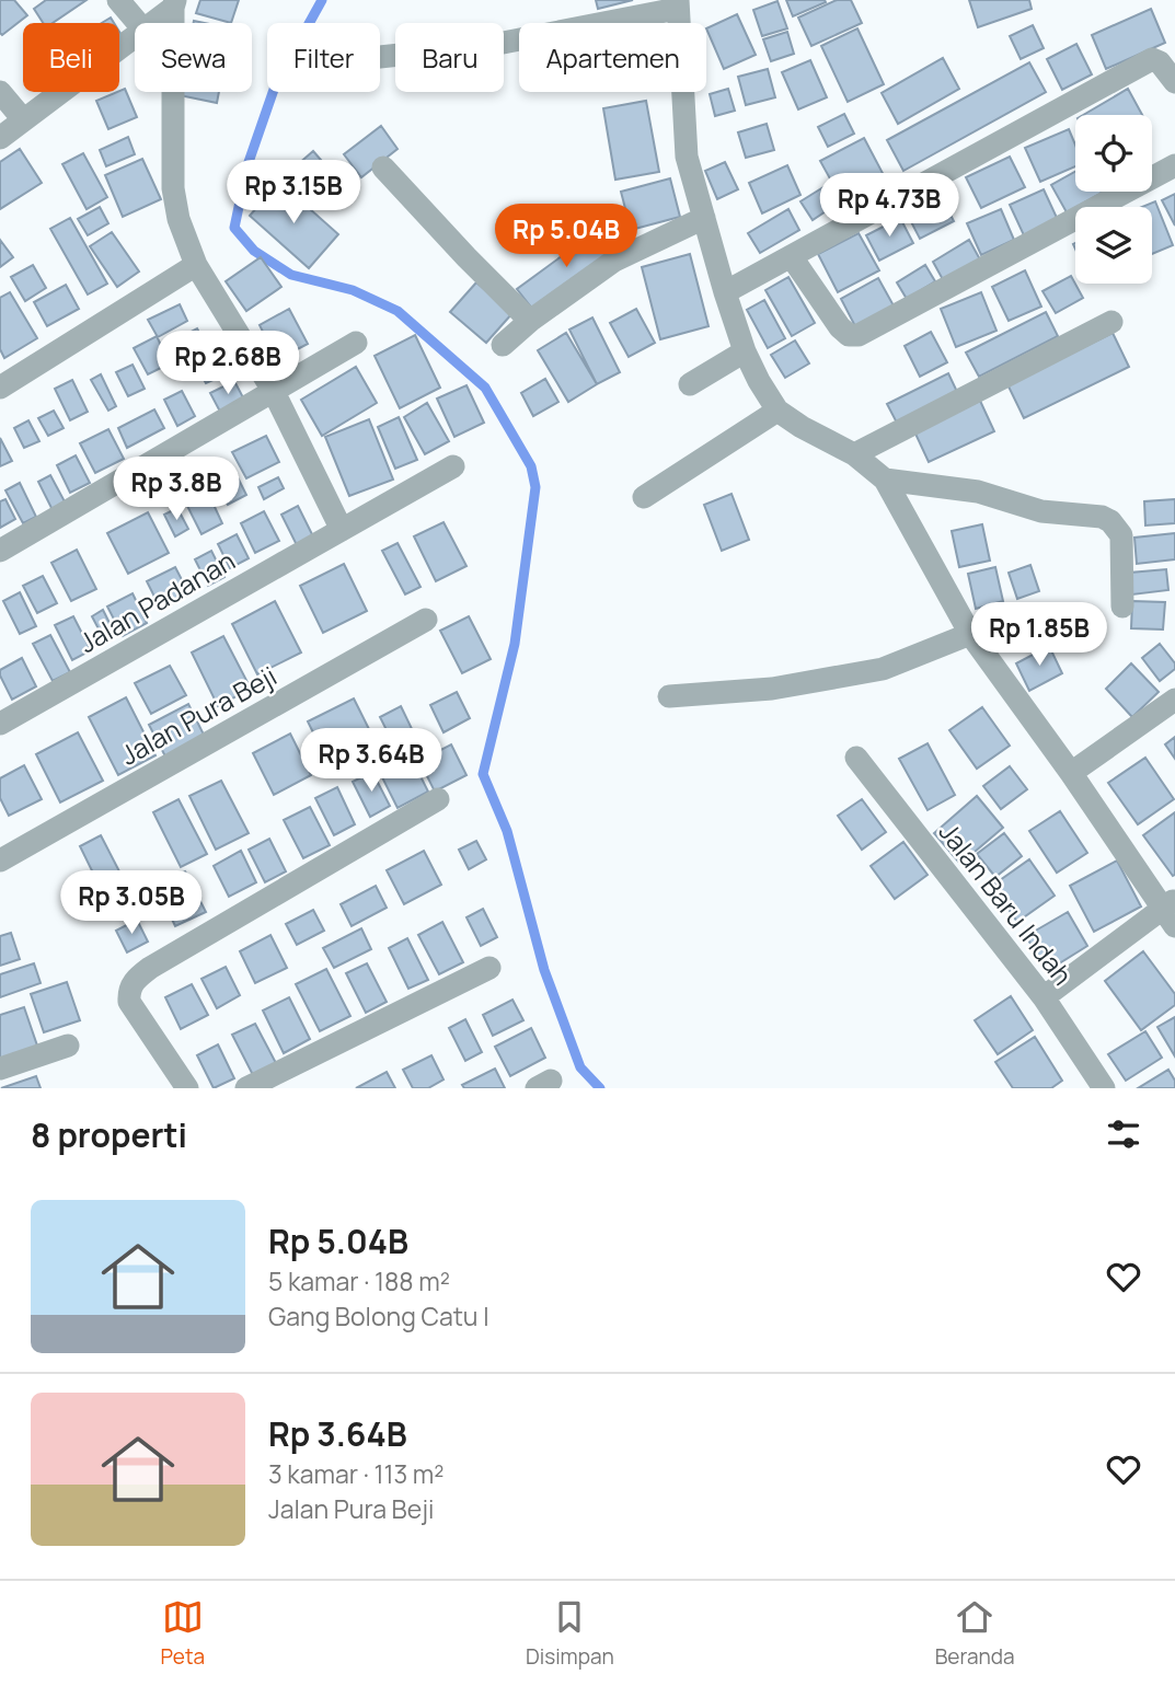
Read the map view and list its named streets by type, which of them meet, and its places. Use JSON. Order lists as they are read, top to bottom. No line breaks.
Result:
{"streets":{"street":["Jalan Padanan","Jalan Pura Beji","Jalan Baru Indah"]},"page":{"chip":["Beli","Sewa","Filter","Baru","Apartemen"],"price":["Rp 3.15B","Rp 4.73B","Rp 5.04B","Rp 2.68B","Rp 3.8B","Rp 1.85B","Rp 3.64B","Rp 3.05B"],"heading":"8 properti","list":[{"name":"Rp 5.04B","note":"5 kamar · 188 m² · Gang Bolong Catu I"},{"name":"Rp 3.64B","note":"3 kamar · 113 m² · Jalan Pura Beji"}],"tabs":["Peta","Disimpan","Beranda"]}}
